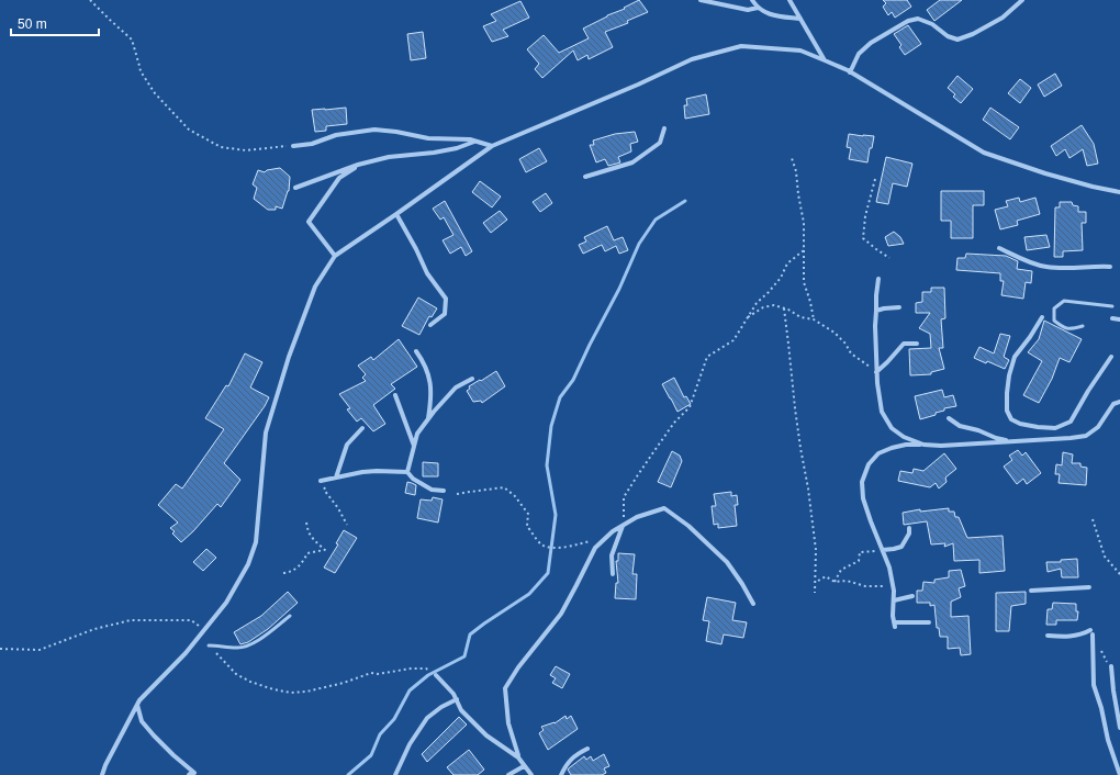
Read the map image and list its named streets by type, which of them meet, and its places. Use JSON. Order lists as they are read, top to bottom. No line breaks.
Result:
{"scale_bar":"50 m"}
